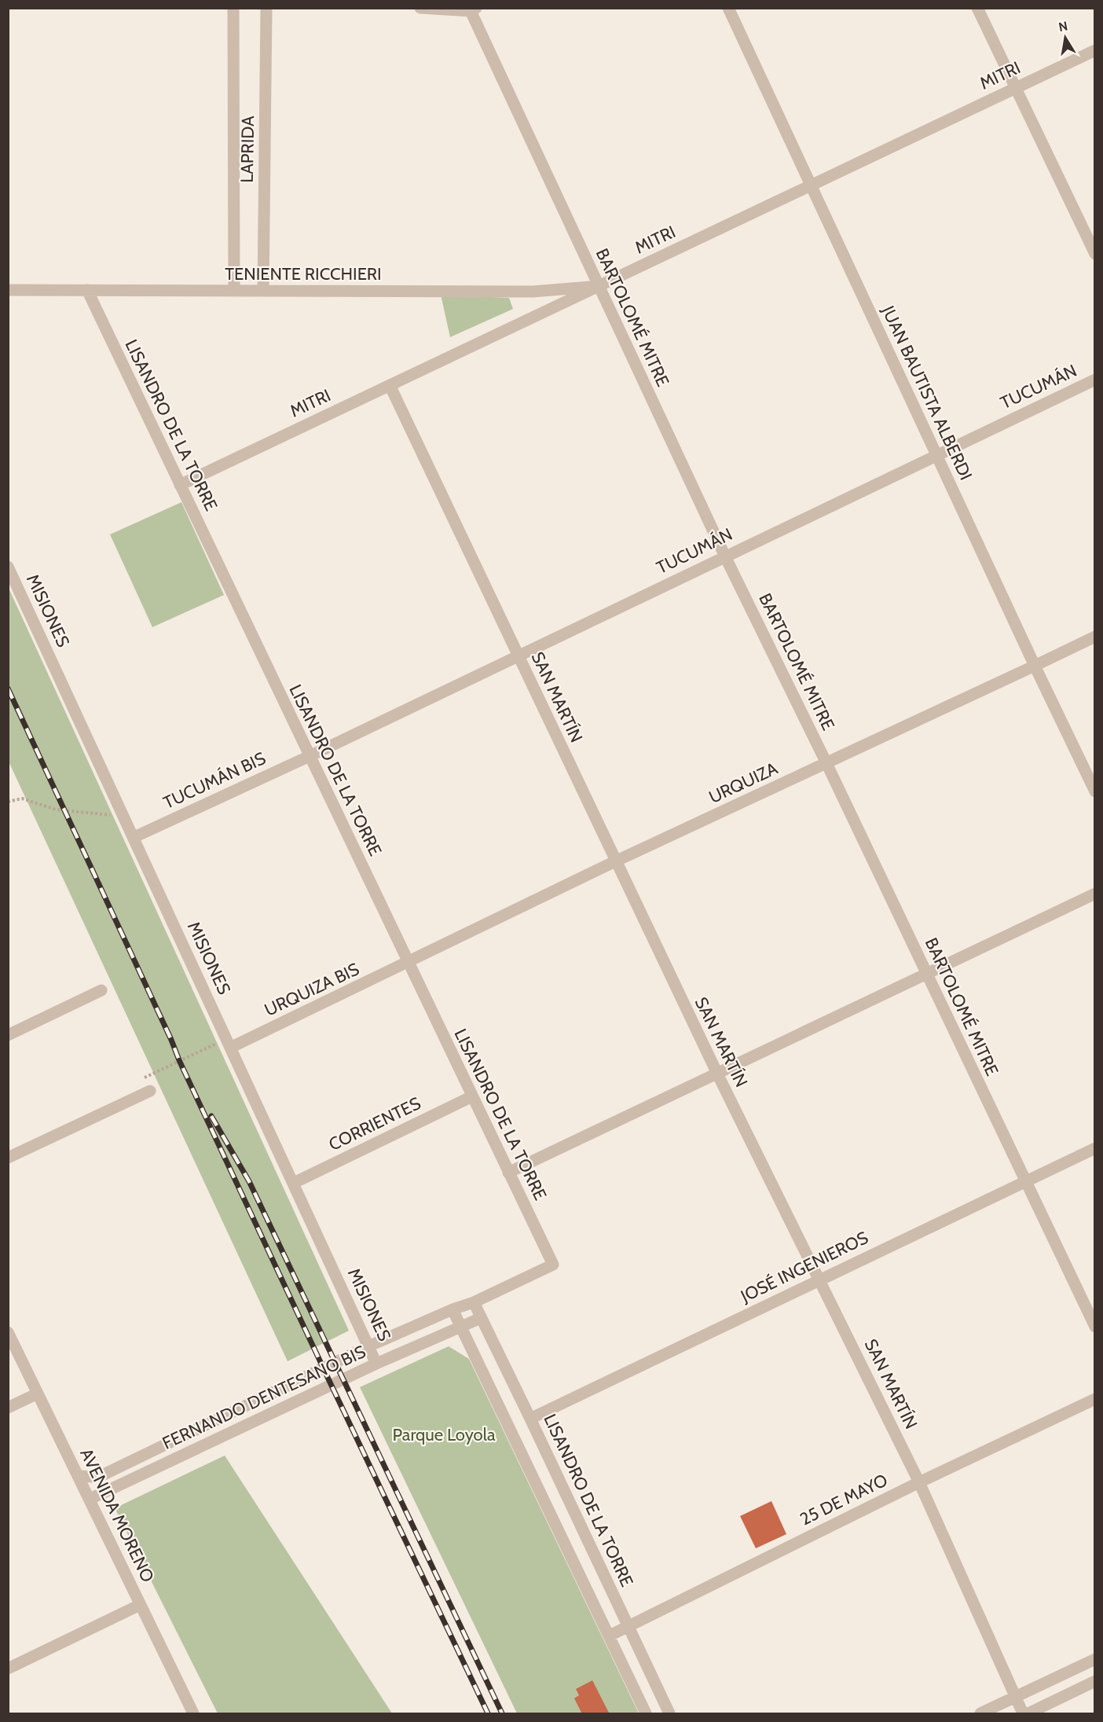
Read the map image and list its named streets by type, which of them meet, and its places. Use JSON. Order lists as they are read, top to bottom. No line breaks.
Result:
{"streets":{"street":["MITRI","LAPRIDA","TENIENTE RICCHIERI","BARTOLOMÉ MITRE","TUCUMÁN","JUAN BAUTISTA ALBERDI","LISANDRO DE LA TORRE","MISIONES","SAN MARTÍN","TUCUMÁN BIS","URQUIZA","URQUIZA BIS","CORRIENTES","JOSÉ INGENIEROS","FERNANDO DENTESANO BIS","25 DE MAYO","AVENIDA MORENO"]},"crossings":[["MITRI","TENIENTE RICCHIERI"],["MITRI","BARTOLOMÉ MITRE"],["MITRI","JUAN BAUTISTA ALBERDI"],["MITRI","LISANDRO DE LA TORRE"],["MITRI","SAN MARTÍN"],["LAPRIDA","TENIENTE RICCHIERI"],["TENIENTE RICCHIERI","BARTOLOMÉ MITRE"],["TENIENTE RICCHIERI","LISANDRO DE LA TORRE"],["BARTOLOMÉ MITRE","TUCUMÁN"],["BARTOLOMÉ MITRE","URQUIZA"],["BARTOLOMÉ MITRE","JOSÉ INGENIEROS"],["TUCUMÁN","JUAN BAUTISTA ALBERDI"],["TUCUMÁN","LISANDRO DE LA TORRE"],["TUCUMÁN","SAN MARTÍN"],["TUCUMÁN","TUCUMÁN BIS"],["JUAN BAUTISTA ALBERDI","URQUIZA"],["LISANDRO DE LA TORRE","TUCUMÁN BIS"],["LISANDRO DE LA TORRE","URQUIZA"],["LISANDRO DE LA TORRE","URQUIZA BIS"],["LISANDRO DE LA TORRE","CORRIENTES"],["LISANDRO DE LA TORRE","JOSÉ INGENIEROS"],["LISANDRO DE LA TORRE","FERNANDO DENTESANO BIS"],["LISANDRO DE LA TORRE","25 DE MAYO"],["MISIONES","TUCUMÁN BIS"],["MISIONES","URQUIZA BIS"],["MISIONES","CORRIENTES"],["MISIONES","FERNANDO DENTESANO BIS"],["SAN MARTÍN","URQUIZA"],["SAN MARTÍN","JOSÉ INGENIEROS"],["SAN MARTÍN","25 DE MAYO"],["URQUIZA","URQUIZA BIS"],["FERNANDO DENTESANO BIS","AVENIDA MORENO"]],"parks":["Parque Loyola"],"north":"top"}
